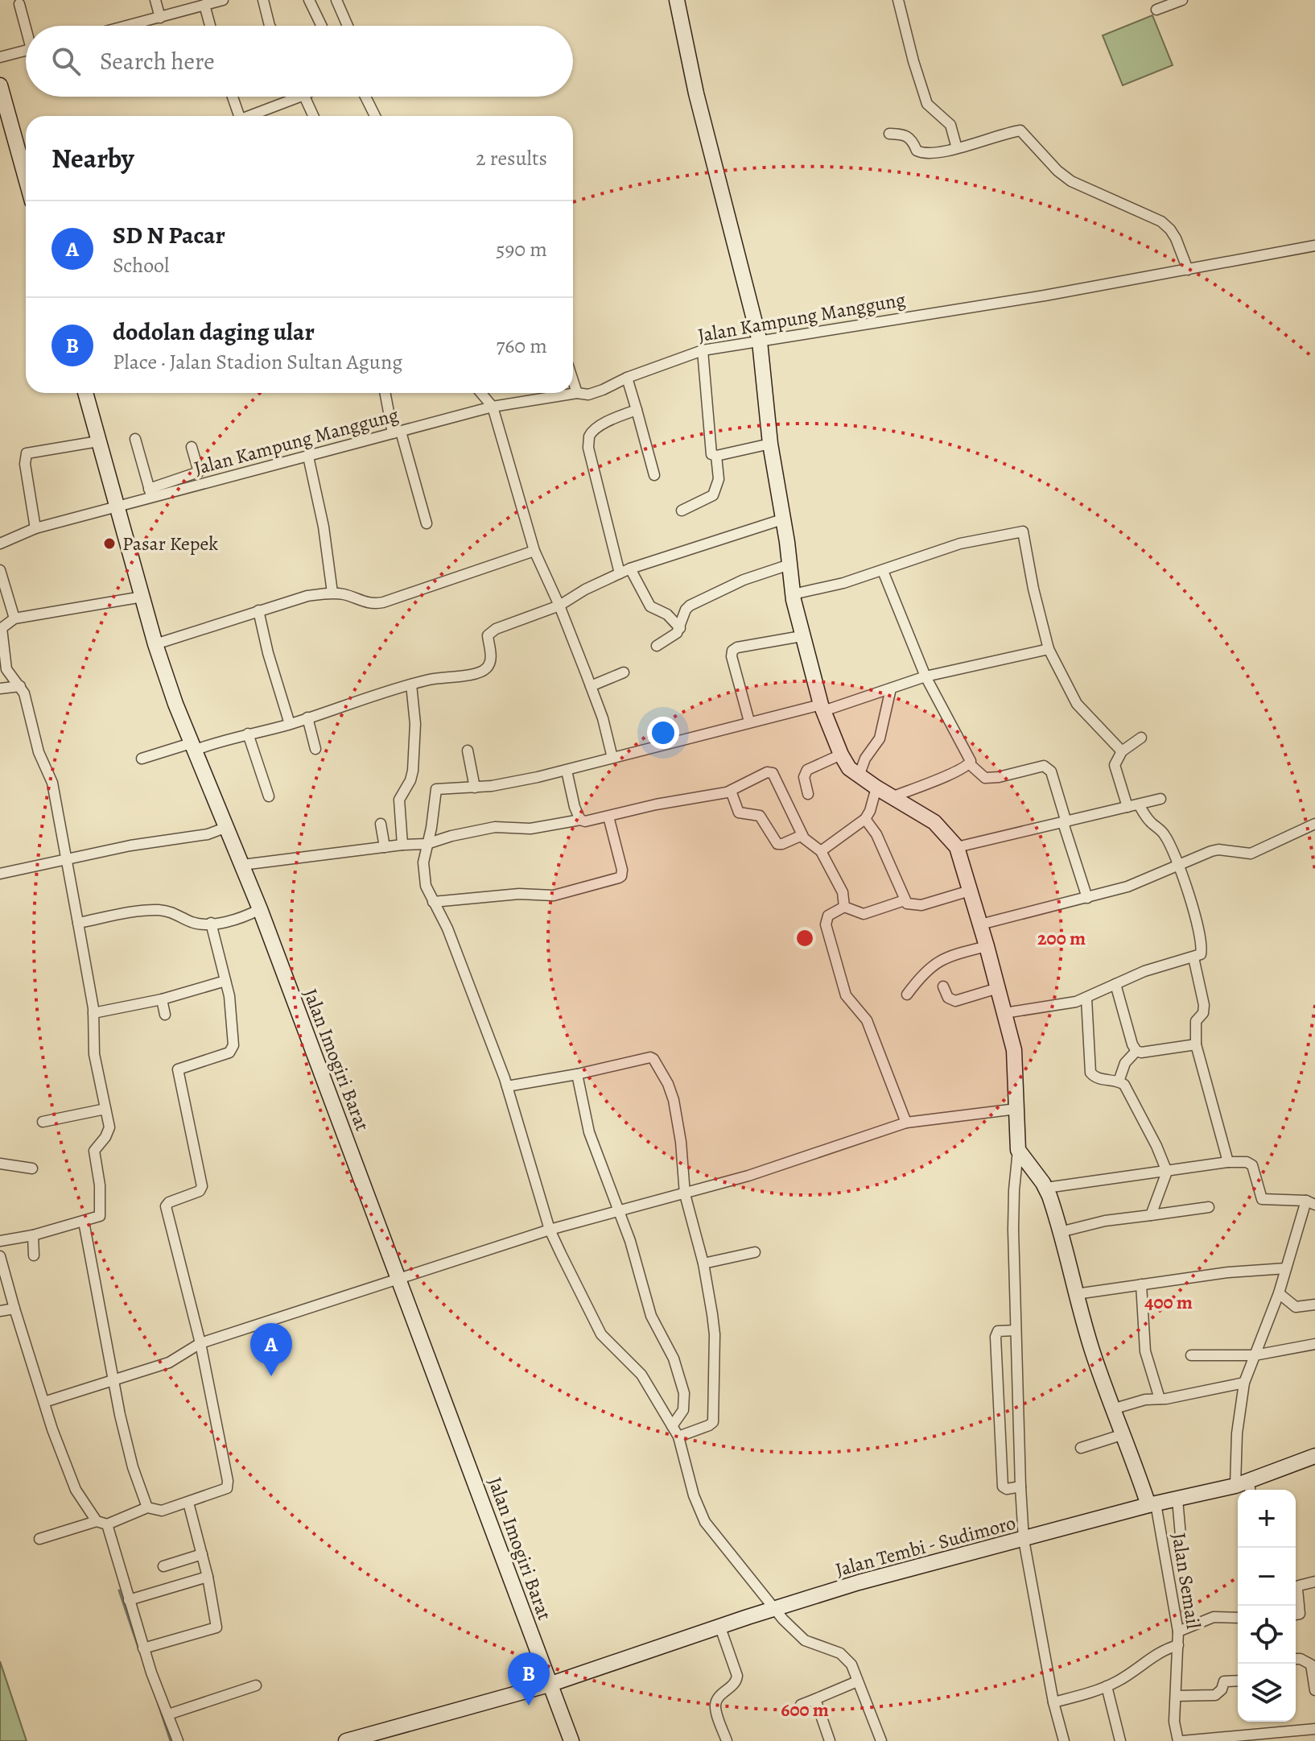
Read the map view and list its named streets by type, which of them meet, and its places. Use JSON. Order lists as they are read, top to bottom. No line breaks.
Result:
{"streets":{"main road":["Jalan Imogiri Barat","Jalan Tembi - Sudimoro"],"street":["Jalan Kampung Manggung","Jalan Semail"]},"crossings":[["Jalan Kampung Manggung","Jalan Imogiri Barat"],["Jalan Imogiri Barat","Jalan Tembi - Sudimoro"],["Jalan Tembi - Sudimoro","Jalan Semail"]],"places":["Pasar Kepek"],"page":{"search":"Search here","heading":["Nearby","2 results"],"list":[{"mark":"A","name":"SD N Pacar","note":"School","value":"590 m"},{"mark":"B","name":"dodolan daging ular","note":"Place · Jalan Stadion Sultan Agung","value":"760 m"}],"pins":["A","B"],"map_buttons":["+","−"]},"rings":["200 m","400 m","600 m"]}
